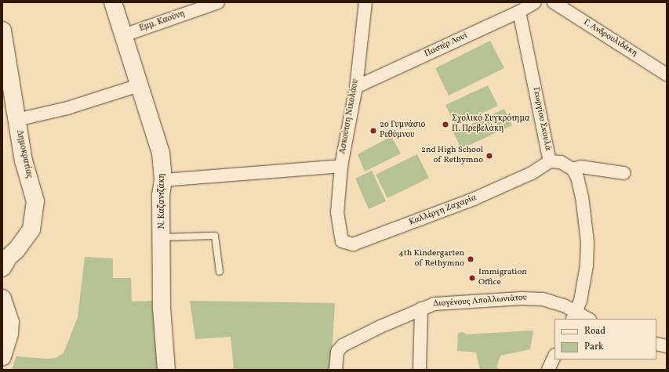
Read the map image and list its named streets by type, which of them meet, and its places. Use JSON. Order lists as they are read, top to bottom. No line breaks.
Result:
{"streets":{"street":["Εμμ. Καούνη","Γ. Ανδρουλιδάκη","Παστέρ Λουί","Ασκούτση Νικολάου","Γεωργίου Σκουλά","Δημοκρατίας","Ν. Καζαντζάκη","Καλλέργη Ζαχαρία","Διογένους Απολλωνιάτου"]},"crossings":[["Εμμ. Καούνη","Ν. Καζαντζάκη"],["Παστέρ Λουί","Ασκούτση Νικολάου"],["Παστέρ Λουί","Γεωργίου Σκουλά"],["Ασκούτση Νικολάου","Καλλέργη Ζαχαρία"],["Γεωργίου Σκουλά","Καλλέργη Ζαχαρία"]],"places":["Σχολικό Συγκρότημα Π. Πρεβελάκη","2ο Γυμνάσιο Ρεθύμνου","2nd High School of Rethymno","4th Kindergarten of Rethymno","Immigration Office"],"legend":["Road","Park"]}
